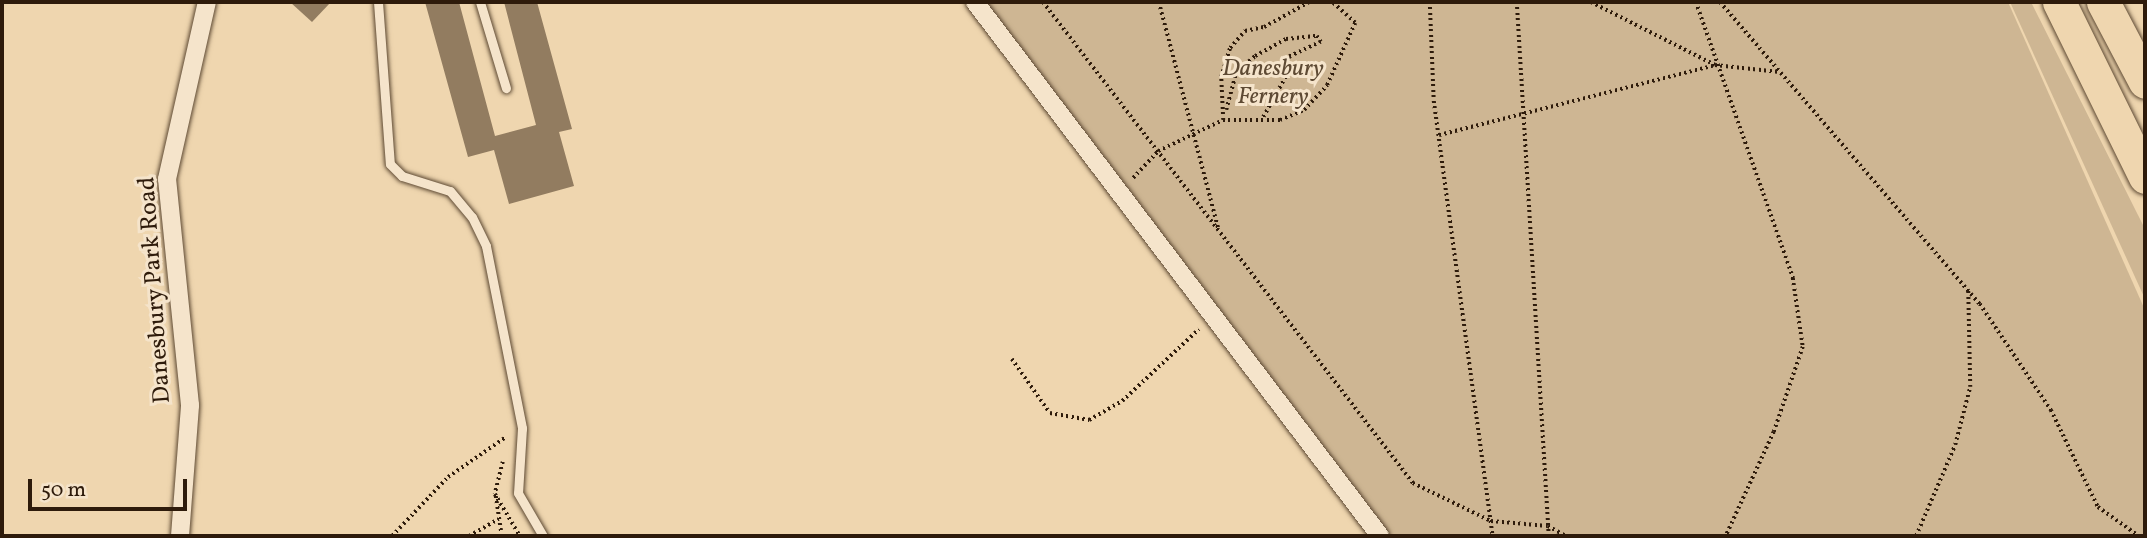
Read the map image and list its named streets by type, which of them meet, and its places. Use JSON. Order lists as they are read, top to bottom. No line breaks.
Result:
{"streets":{"street":["Danesbury Park Road"]},"parks":["Danesbury Fernery"],"scale_bar":"50 m"}
